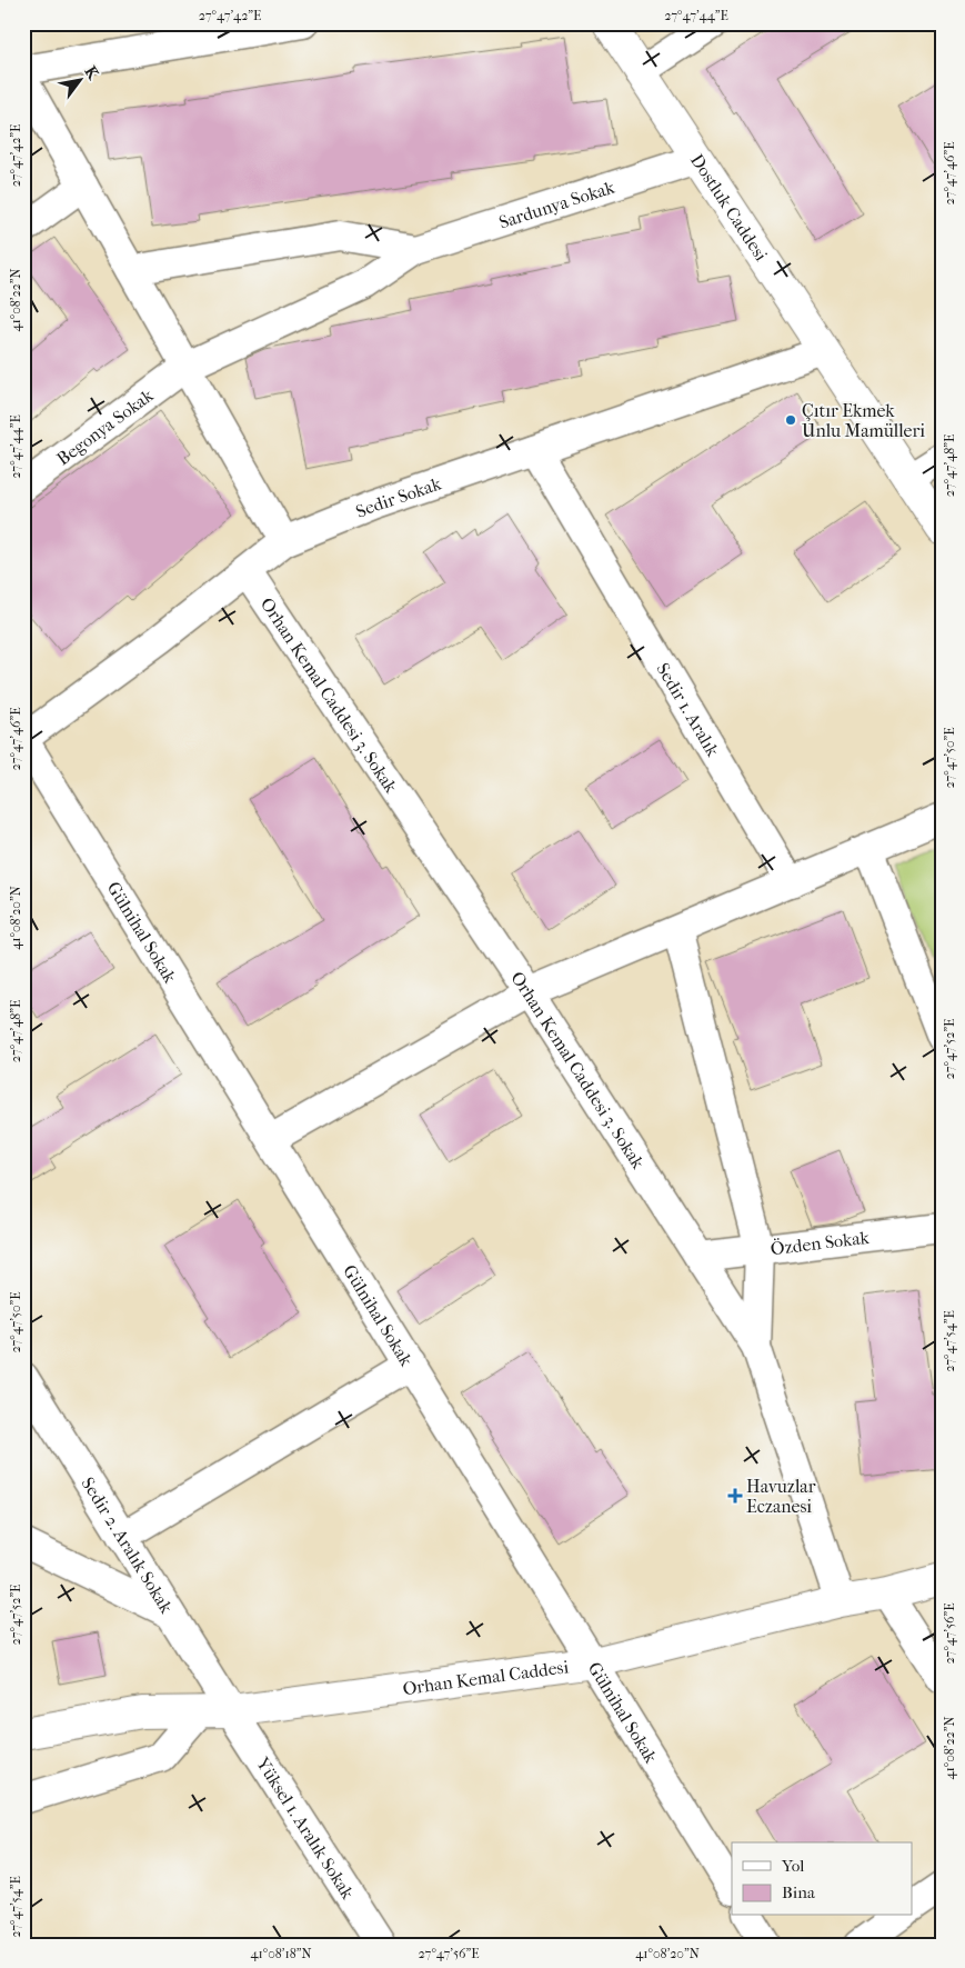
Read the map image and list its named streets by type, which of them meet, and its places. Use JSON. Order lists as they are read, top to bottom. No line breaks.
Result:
{"streets":{"street":["Sardunya Sokak","Dostluk Caddesi","Begonya Sokak","Sedir Sokak","Orhan Kemal Caddesi 3. Sokak","Sedir 1. Aralık","Gülnihal Sokak","Özden Sokak","Sedir 2. Aralık Sokak","Orhan Kemal Caddesi","Yüksel 1. Aralık Sokak"]},"crossings":[["Sardunya Sokak","Dostluk Caddesi"],["Sardunya Sokak","Begonya Sokak"],["Dostluk Caddesi","Sedir Sokak"],["Sedir Sokak","Orhan Kemal Caddesi 3. Sokak"],["Sedir Sokak","Sedir 1. Aralık"],["Sedir Sokak","Gülnihal Sokak"],["Orhan Kemal Caddesi 3. Sokak","Özden Sokak"],["Orhan Kemal Caddesi 3. Sokak","Orhan Kemal Caddesi"],["Gülnihal Sokak","Orhan Kemal Caddesi"],["Sedir 2. Aralık Sokak","Orhan Kemal Caddesi"],["Sedir 2. Aralık Sokak","Yüksel 1. Aralık Sokak"],["Orhan Kemal Caddesi","Yüksel 1. Aralık Sokak"]],"places":{"other":["Çıtır Ekmek Unlu Mamülleri"],"health":["Havuzlar Eczanesi"]},"legend":["Yol","Bina"],"north":"top right","coordinates":["27°47'42\"E","27°47'44\"E","27°47'46\"E","41°08'22\"N","27°47'48\"E","27°47'50\"E","41°08'20\"N","27°47'52\"E","27°47'54\"E","27°47'56\"E","41°08'18\"N"]}
